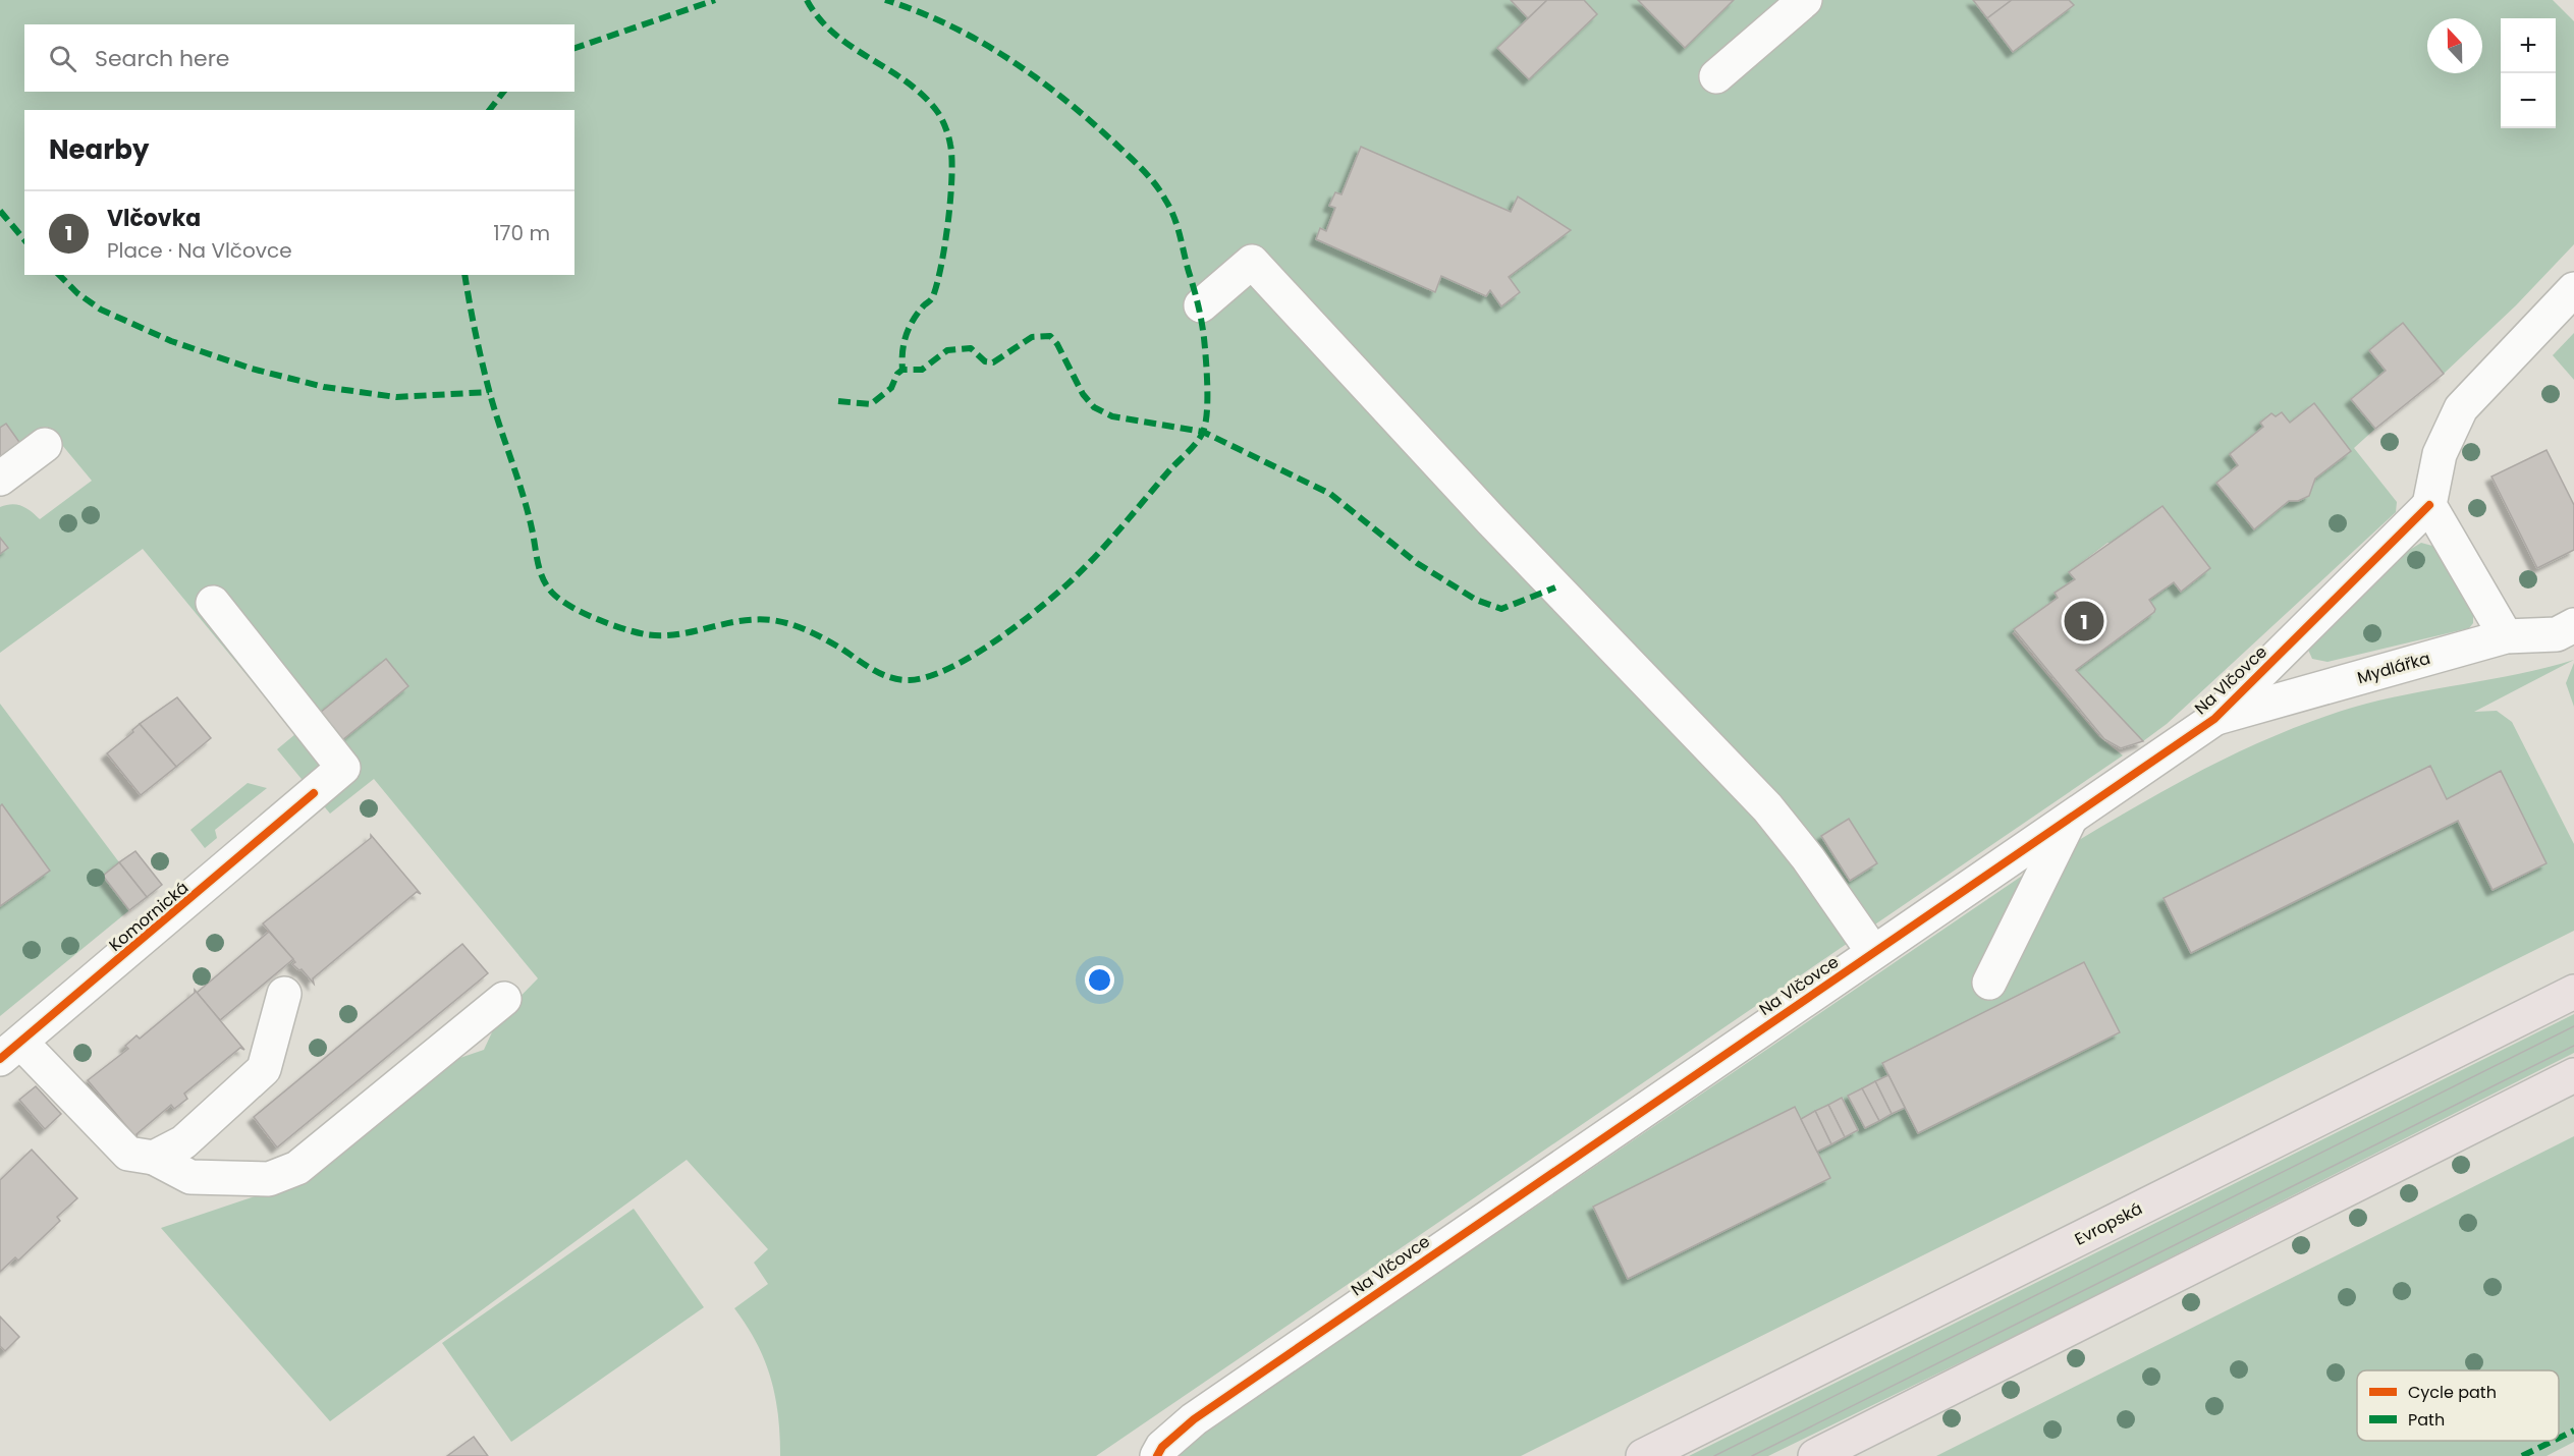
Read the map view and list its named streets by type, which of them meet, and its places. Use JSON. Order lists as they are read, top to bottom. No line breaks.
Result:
{"streets":{"main road":["Evropská"],"street":["Mydlářka","Na Vlčovce","Komornická"]},"crossings":[["Mydlářka","Na Vlčovce"]],"legend":["Cycle path","Path"],"north":"top","page":{"map_buttons":["+","−"],"search":"Search here","heading":"Nearby","list":[{"mark":"1","name":"Vlčovka","note":"Place · Na Vlčovce","value":"170 m"}],"pins":"1"}}
